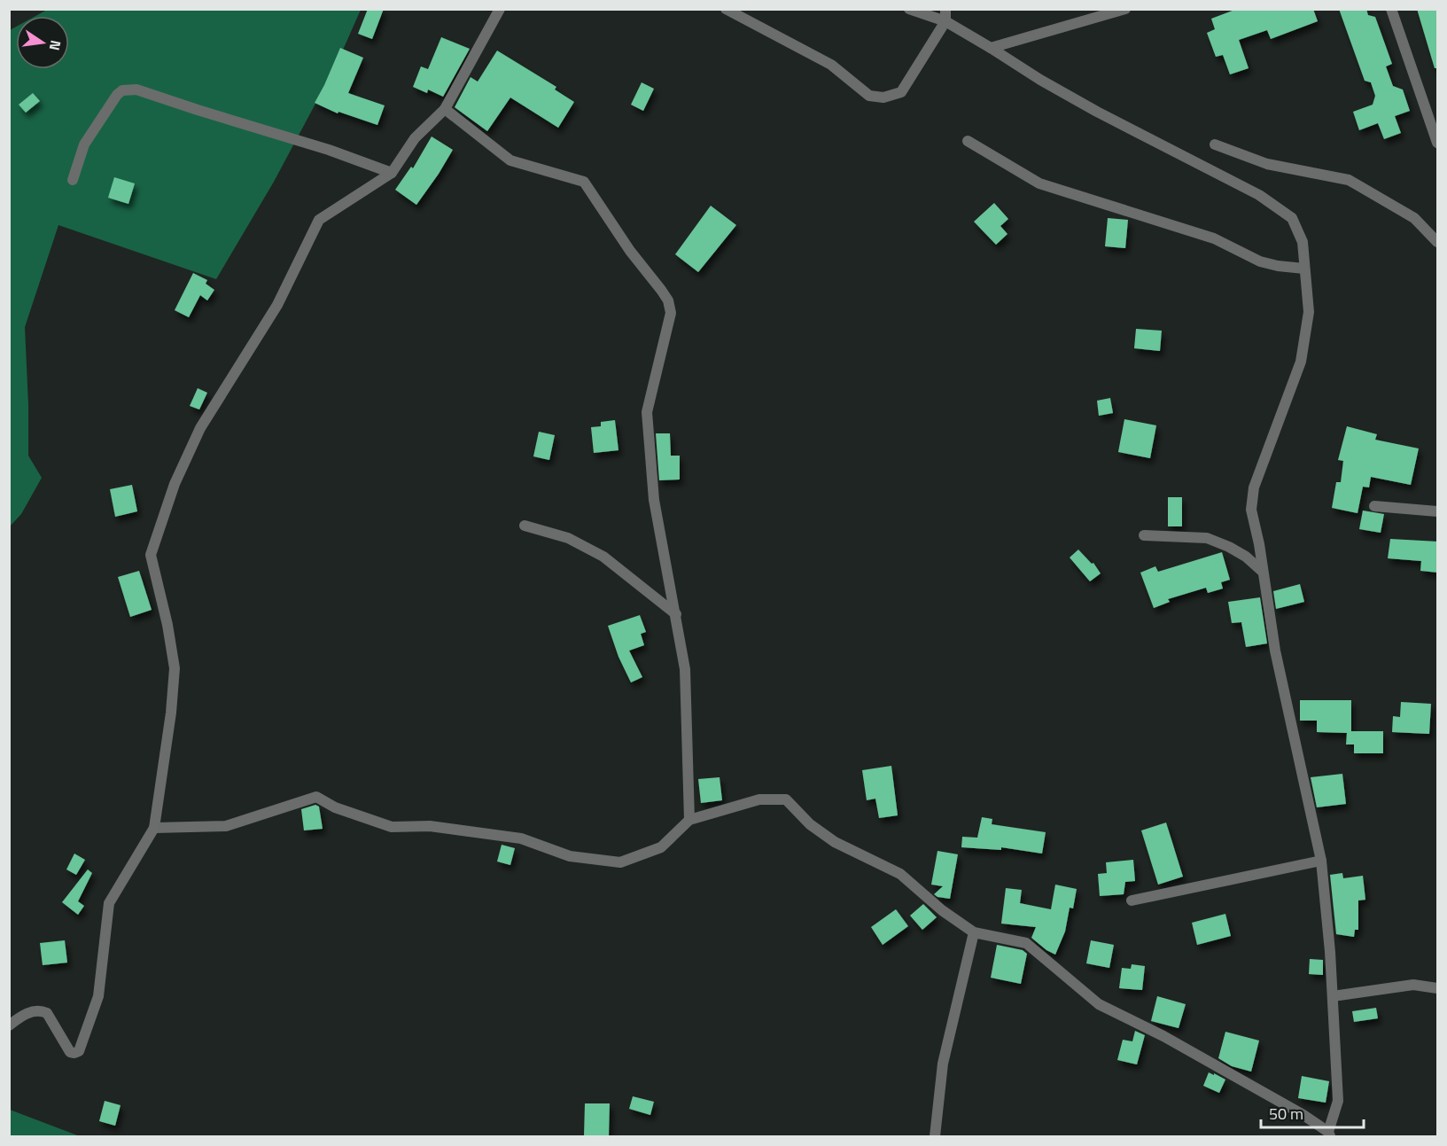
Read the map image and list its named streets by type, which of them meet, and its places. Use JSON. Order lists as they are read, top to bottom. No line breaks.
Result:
{"scale_bar":"50 m","north":"right"}
